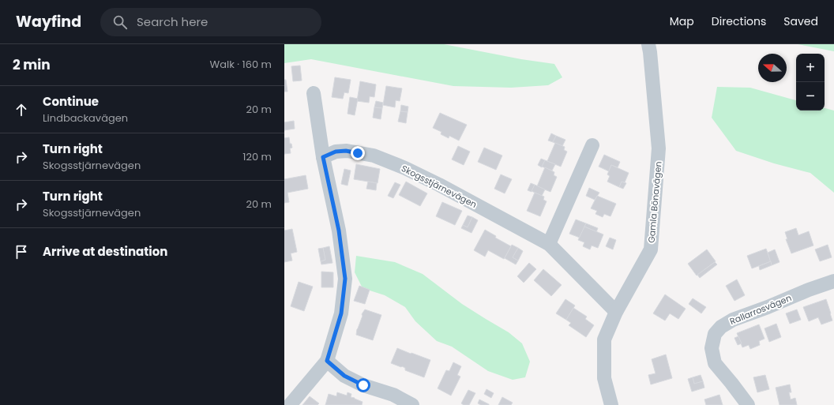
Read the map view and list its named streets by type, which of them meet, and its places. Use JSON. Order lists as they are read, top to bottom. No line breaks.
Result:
{"streets":{"street":["Skogsstjärnevägen","Gamla Bönavägen","Rallarrosvägen"]},"crossings":[["Skogsstjärnevägen","Gamla Bönavägen"]],"north":"left","page":{"header":"Wayfind","search":"Search here","nav":["Map","Directions","Saved"],"heading":["2 min","Walk · 160 m"],"map_buttons":["+","−"],"list":[["Continue","Lindbackavägen","20 m"],["Turn right","Skogsstjärnevägen","120 m"],["Turn right","Skogsstjärnevägen","20 m"],"Arrive at destination"]}}
